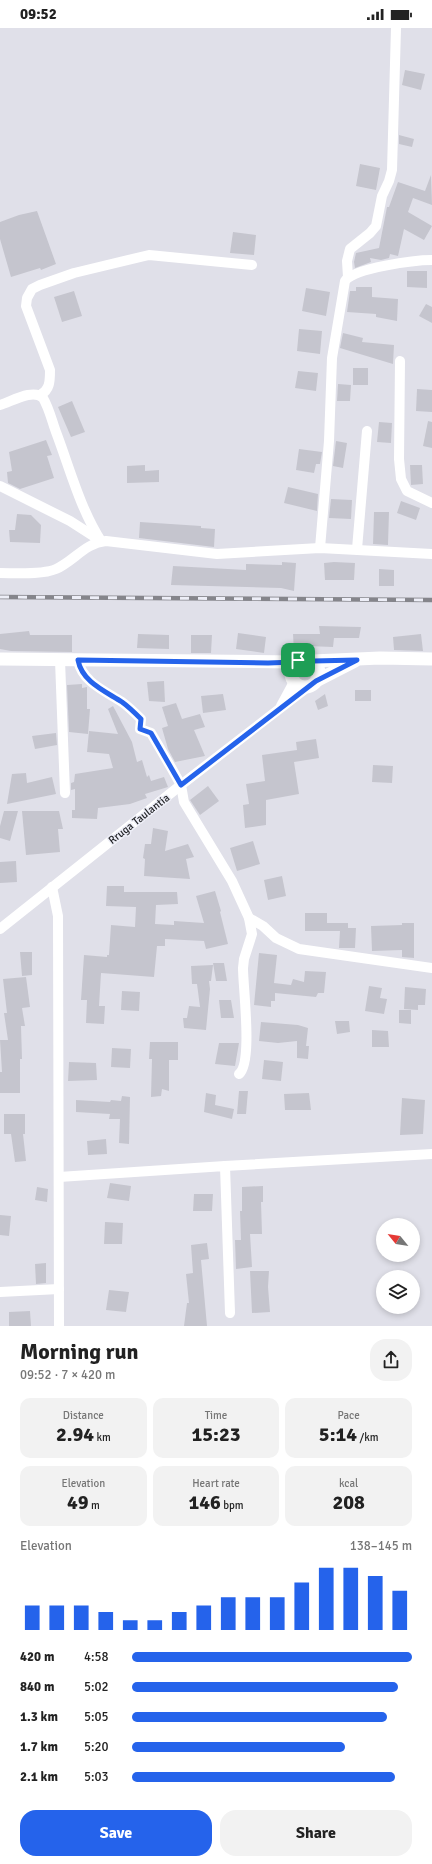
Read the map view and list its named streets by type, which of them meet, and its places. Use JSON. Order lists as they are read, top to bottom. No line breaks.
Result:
{"streets":{"street":["Rruga Taulantia"]},"north":"top left","page":{"status":"09:52","heading":["Morning run","09:52 · 7 × 420 m"],"stats":[["Distance","2.94 km"],["Time","15:23"],["Pace","5:14 /km"],["Elevation","49 m"],["Heart rate","146 bpm"],["kcal","208"]],"chart":["Elevation","138–145 m"],"list":[{"name":"420 m","note":"4:58"},{"name":"840 m","note":"5:02"},{"name":"1.3 km","note":"5:05"},{"name":"1.7 km","note":"5:20"},{"name":"2.1 km","note":"5:03"}],"buttons":["Save","Share"]}}
